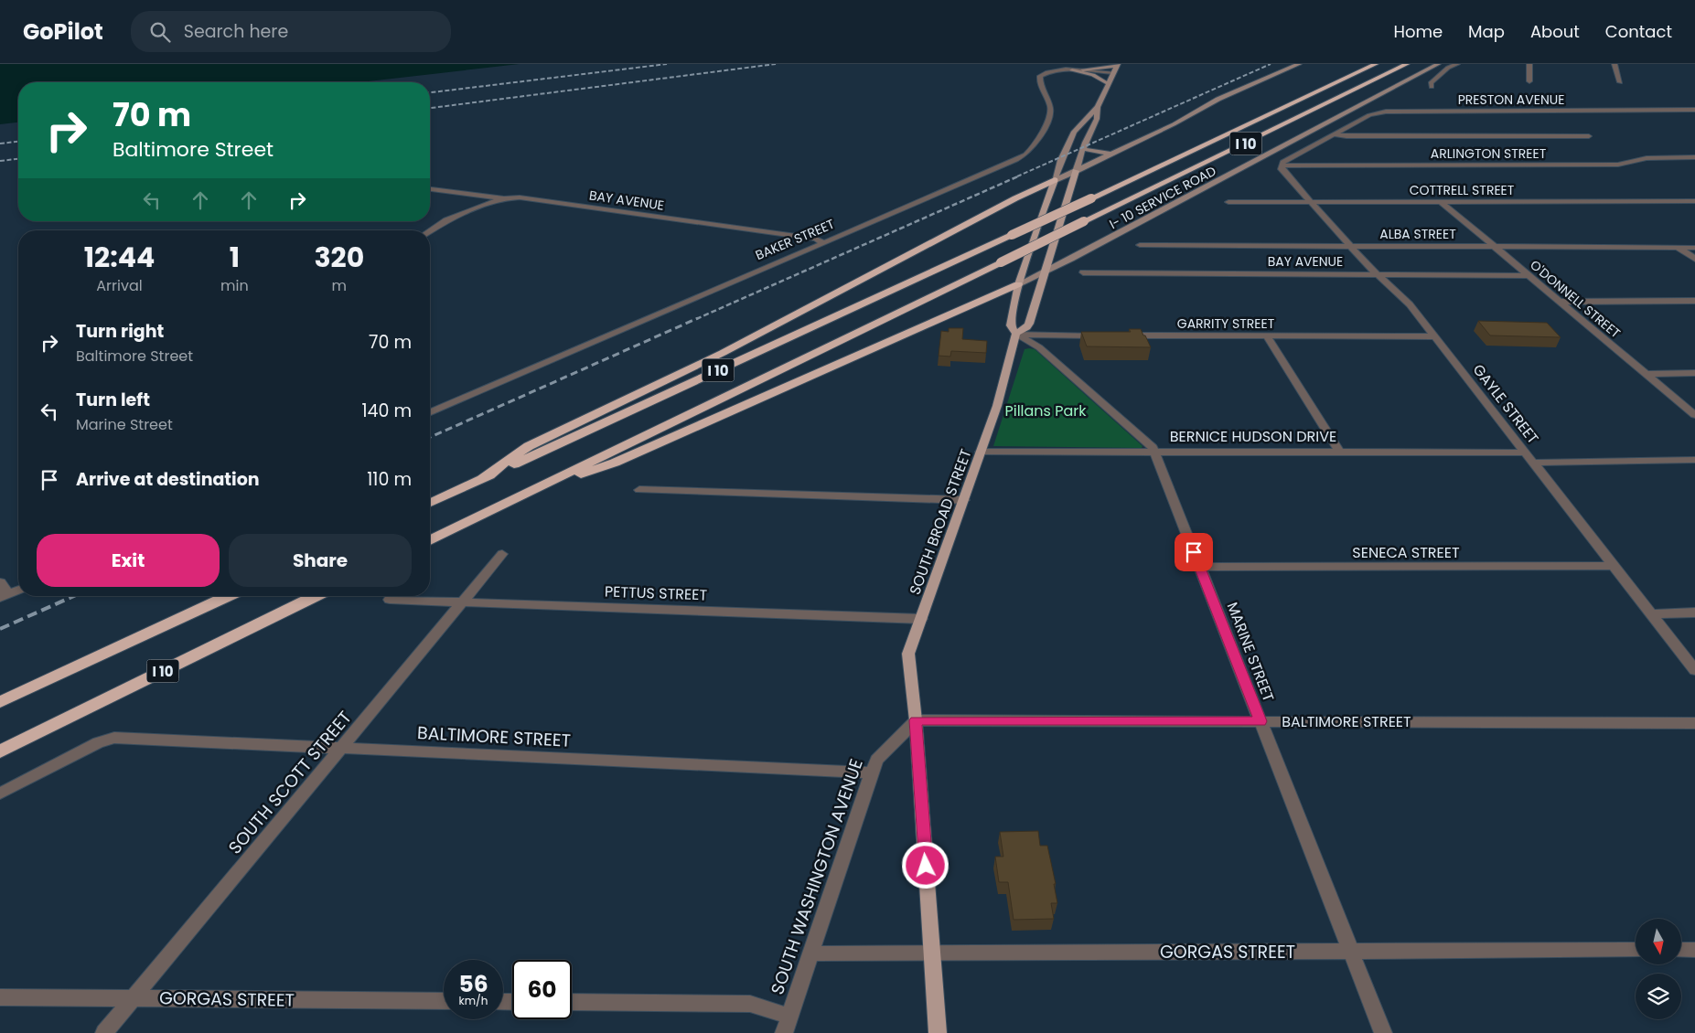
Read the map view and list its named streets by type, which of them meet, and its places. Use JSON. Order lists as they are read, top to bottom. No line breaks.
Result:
{"streets":{"highway":["I 10"],"main road":["I- 10 SERVICE ROAD","SOUTH BROAD STREET"],"street":["PRESTON AVENUE","ARLINGTON STREET","COTTRELL STREET","BAY AVENUE","ALBA STREET","BAKER STREET","O'DONNELL STREET","GARRITY STREET","GAYLE STREET","BERNICE HUDSON DRIVE","SENECA STREET","PETTUS STREET","MARINE STREET","BALTIMORE STREET","SOUTH SCOTT STREET","SOUTH WASHINGTON AVENUE","GORGAS STREET"]},"crossings":[["PRESTON AVENUE","ARLINGTON STREET"],["PRESTON AVENUE","GAYLE STREET"],["ARLINGTON STREET","GAYLE STREET"],["COTTRELL STREET","O'DONNELL STREET"],["COTTRELL STREET","GAYLE STREET"],["I- 10 SERVICE ROAD","SOUTH BROAD STREET"],["BAY AVENUE","BAKER STREET"],["BAY AVENUE","O'DONNELL STREET"],["BAY AVENUE","GAYLE STREET"],["ALBA STREET","O'DONNELL STREET"],["ALBA STREET","GAYLE STREET"],["BAKER STREET","SOUTH BROAD STREET"],["GARRITY STREET","GAYLE STREET"],["GAYLE STREET","BERNICE HUDSON DRIVE"],["GAYLE STREET","SENECA STREET"],["BERNICE HUDSON DRIVE","SOUTH BROAD STREET"],["BERNICE HUDSON DRIVE","MARINE STREET"],["SOUTH BROAD STREET","PETTUS STREET"],["SOUTH BROAD STREET","MARINE STREET"],["SOUTH BROAD STREET","BALTIMORE STREET"],["SOUTH BROAD STREET","SOUTH WASHINGTON AVENUE"],["SOUTH BROAD STREET","GORGAS STREET"],["SENECA STREET","MARINE STREET"],["PETTUS STREET","SOUTH SCOTT STREET"],["MARINE STREET","BALTIMORE STREET"],["MARINE STREET","GORGAS STREET"],["BALTIMORE STREET","SOUTH SCOTT STREET"],["BALTIMORE STREET","SOUTH WASHINGTON AVENUE"],["SOUTH SCOTT STREET","GORGAS STREET"],["SOUTH WASHINGTON AVENUE","GORGAS STREET"]],"parks":["Pillans Park"],"north":"bottom","page":{"header":"GoPilot","search":"Search here","nav":["Home","Map","About","Contact"],"turn":["70 m","Baltimore Street"],"eta":["12:44","Arrival","1","min","320","m"],"list":[{"name":"Turn right","note":"Baltimore Street","value":"70 m"},{"name":"Turn left","note":"Marine Street","value":"140 m"},{"name":"Arrive at destination","value":"110 m"}],"buttons":["Exit","Share"],"speed":"56 km/h","limit":"60"}}
